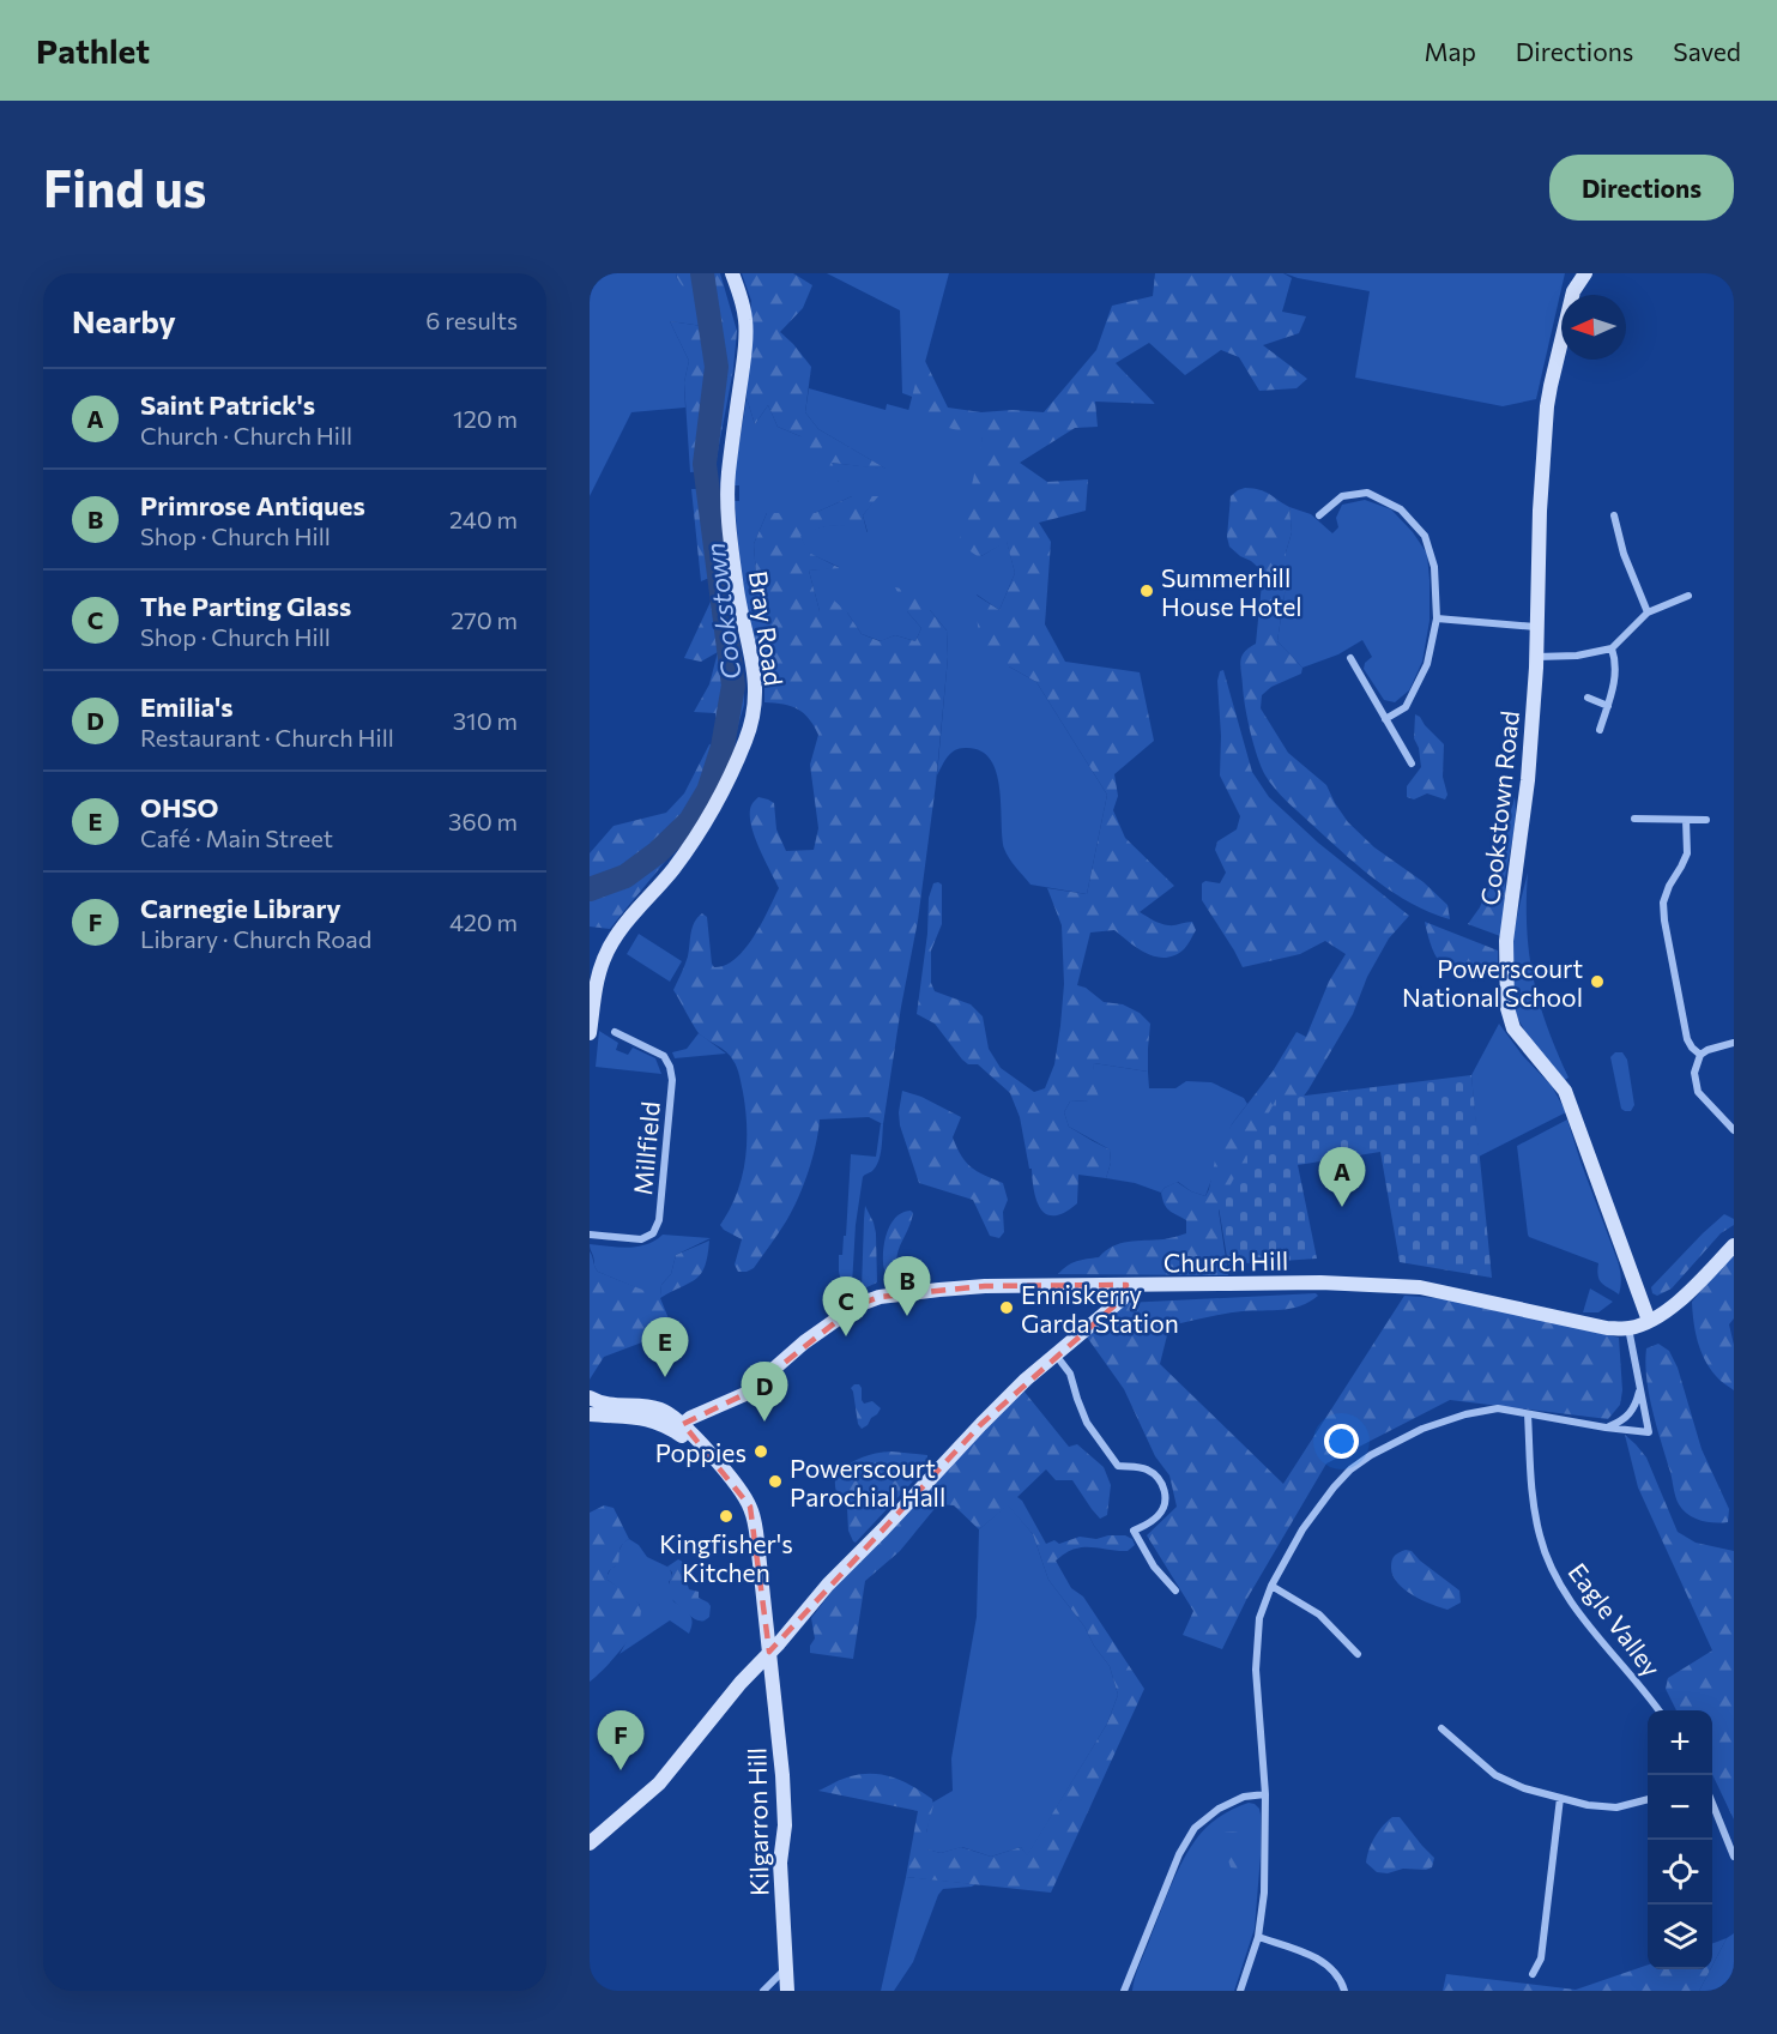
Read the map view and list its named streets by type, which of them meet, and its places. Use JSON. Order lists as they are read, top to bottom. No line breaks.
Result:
{"streets":{"main road":["Bray Road","Cookstown Road","Church Hill","Kilgarron Hill"],"street":["Millfield","Eagle Valley"]},"crossings":[["Cookstown Road","Church Hill"],["Church Hill","Kilgarron Hill"]],"water":["Cookstown"],"places":["Summerhill House Hotel","Powerscourt National School","Enniskerry Garda Station","Poppies","Powerscourt Parochial Hall","Kingfisher's Kitchen"],"north":"left","page":{"header":"Pathlet","nav":["Map","Directions","Saved"],"buttons":"Directions","title":"Find us","heading":["Nearby","6 results"],"list":[{"mark":"A","name":"Saint Patrick's","note":"Church · Church Hill","value":"120 m"},{"mark":"B","name":"Primrose Antiques","note":"Shop · Church Hill","value":"240 m"},{"mark":"C","name":"The Parting Glass","note":"Shop · Church Hill","value":"270 m"},{"mark":"D","name":"Emilia's","note":"Restaurant · Church Hill","value":"310 m"},{"mark":"E","name":"OHSO","note":"Café · Main Street","value":"360 m"},{"mark":"F","name":"Carnegie Library","note":"Library · Church Road","value":"420 m"}],"pins":["A","B","C","E","D","F"],"map_buttons":["+","−"]}}
